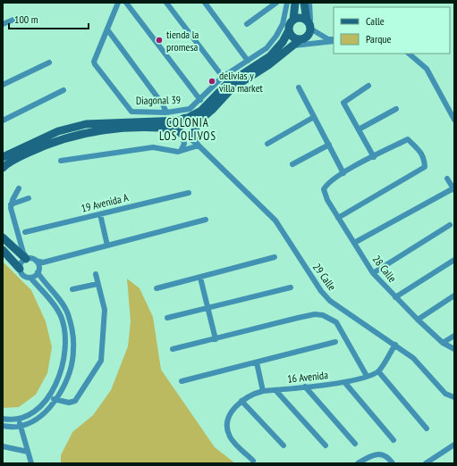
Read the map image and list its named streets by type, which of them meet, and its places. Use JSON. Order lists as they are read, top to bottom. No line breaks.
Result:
{"streets":{"street":["Diagonal 39","19 Avenida A","28 Calle","29 Calle","16 Avenida"]},"districts":["COLONIA LOS OLIVOS"],"places":["tienda la promesa","delivias y villa market"],"legend":["Calle","Parque"],"scale_bar":"100 m"}
